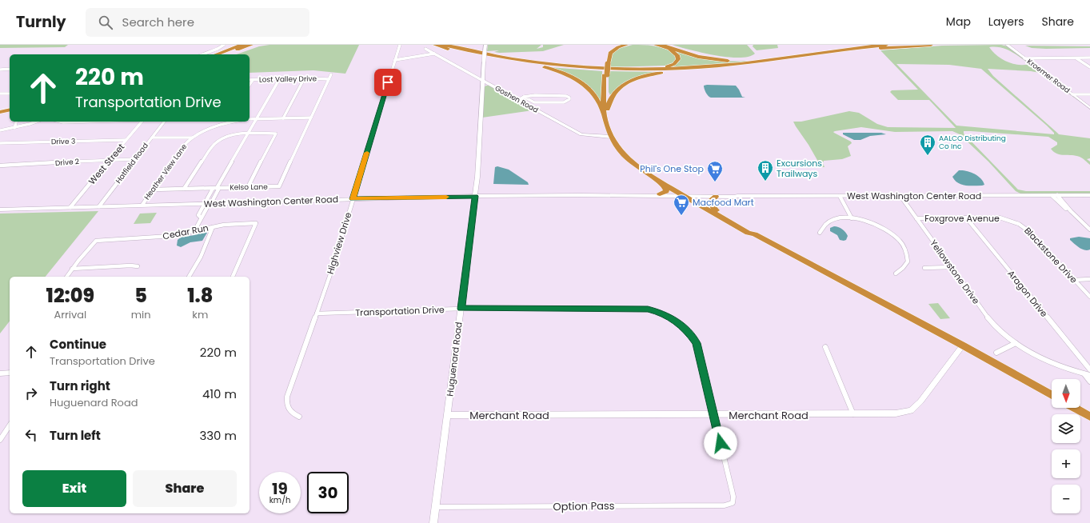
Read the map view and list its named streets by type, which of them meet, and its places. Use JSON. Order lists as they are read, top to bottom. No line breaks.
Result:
{"streets":{"main road":["Kroemer Road","Goshen Road","West Washington Center Road","Huguenard Road","Merchant Road"],"street":["Lost Valley Drive","Drive 3","Drive 2","Hatfield Road","West Street","Heather View Lane","Kelso Lane","Foxgrove Avenue","Cedar Run","Highview Drive","Blackstone Drive","Yellowstone Drive","Aragon Drive","Transportation Drive","Option Pass"]},"crossings":[["Lost Valley Drive","Kelso Lane"],["Goshen Road","Huguenard Road"],["Drive 3","West Street"],["Drive 2","Hatfield Road"],["Drive 2","West Street"],["Hatfield Road","West Washington Center Road"],["West Street","West Washington Center Road"],["Heather View Lane","Kelso Lane"],["Heather View Lane","West Washington Center Road"],["West Washington Center Road","Highview Drive"],["West Washington Center Road","Yellowstone Drive"],["West Washington Center Road","Huguenard Road"],["Foxgrove Avenue","Blackstone Drive"],["Foxgrove Avenue","Yellowstone Drive"],["Foxgrove Avenue","Aragon Drive"],["Highview Drive","Transportation Drive"],["Transportation Drive","Huguenard Road"],["Transportation Drive","Merchant Road"],["Transportation Drive","Option Pass"],["Huguenard Road","Merchant Road"],["Huguenard Road","Option Pass"],["Merchant Road","Option Pass"]],"places":{"building":["AALCO Distributing Co Inc","Excursions Trailways"],"supermarket":["Phil's One Stop","Macfood Mart"]},"north":"bottom","page":{"header":"Turnly","search":"Search here","nav":["Map","Layers","Share"],"turn":["220 m","Transportation Drive"],"eta":["12:09","Arrival","5","min","1.8","km"],"list":[{"name":"Continue","note":"Transportation Drive","value":"220 m"},{"name":"Turn right","note":"Huguenard Road","value":"410 m"},{"name":"Turn left","value":"330 m"}],"map_buttons":["+","−"],"buttons":["Exit","Share"],"speed":"19 km/h","limit":"30"}}
